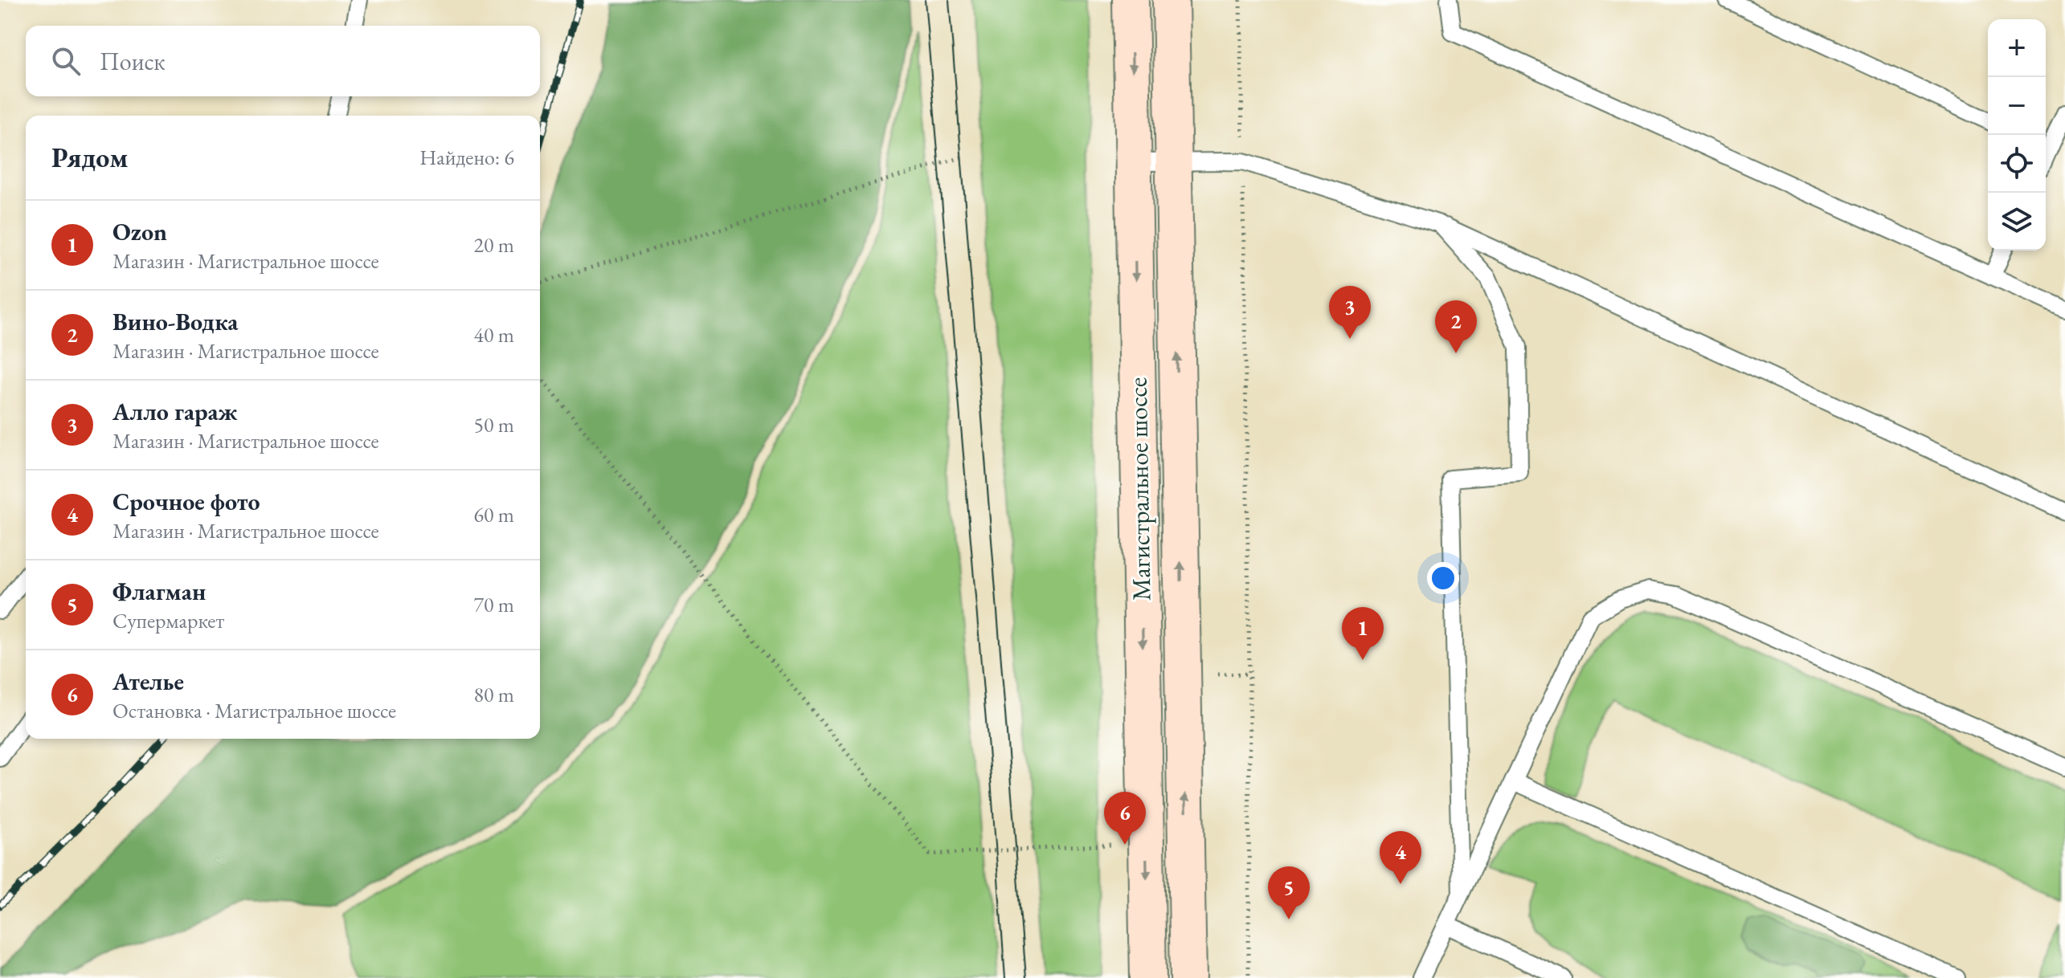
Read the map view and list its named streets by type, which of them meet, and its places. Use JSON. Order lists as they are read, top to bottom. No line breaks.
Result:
{"streets":{"main road":["Магистральное шоссе"]},"page":{"map_buttons":["+","−"],"search":"Поиск","heading":["Рядом","Найдено: 6"],"list":[{"mark":"1","name":"Ozon","note":"Магазин · Магистральное шоссе","value":"20 m"},{"mark":"2","name":"Вино-Водка","note":"Магазин · Магистральное шоссе","value":"40 m"},{"mark":"3","name":"Алло гараж","note":"Магазин · Магистральное шоссе","value":"50 m"},{"mark":"4","name":"Срочное фото","note":"Магазин · Магистральное шоссе","value":"60 m"},{"mark":"5","name":"Флагман","note":"Супермаркет","value":"70 m"},{"mark":"6","name":"Ателье","note":"Остановка · Магистральное шоссе","value":"80 m"}],"pins":["3","2","1","6","4","5"]}}
